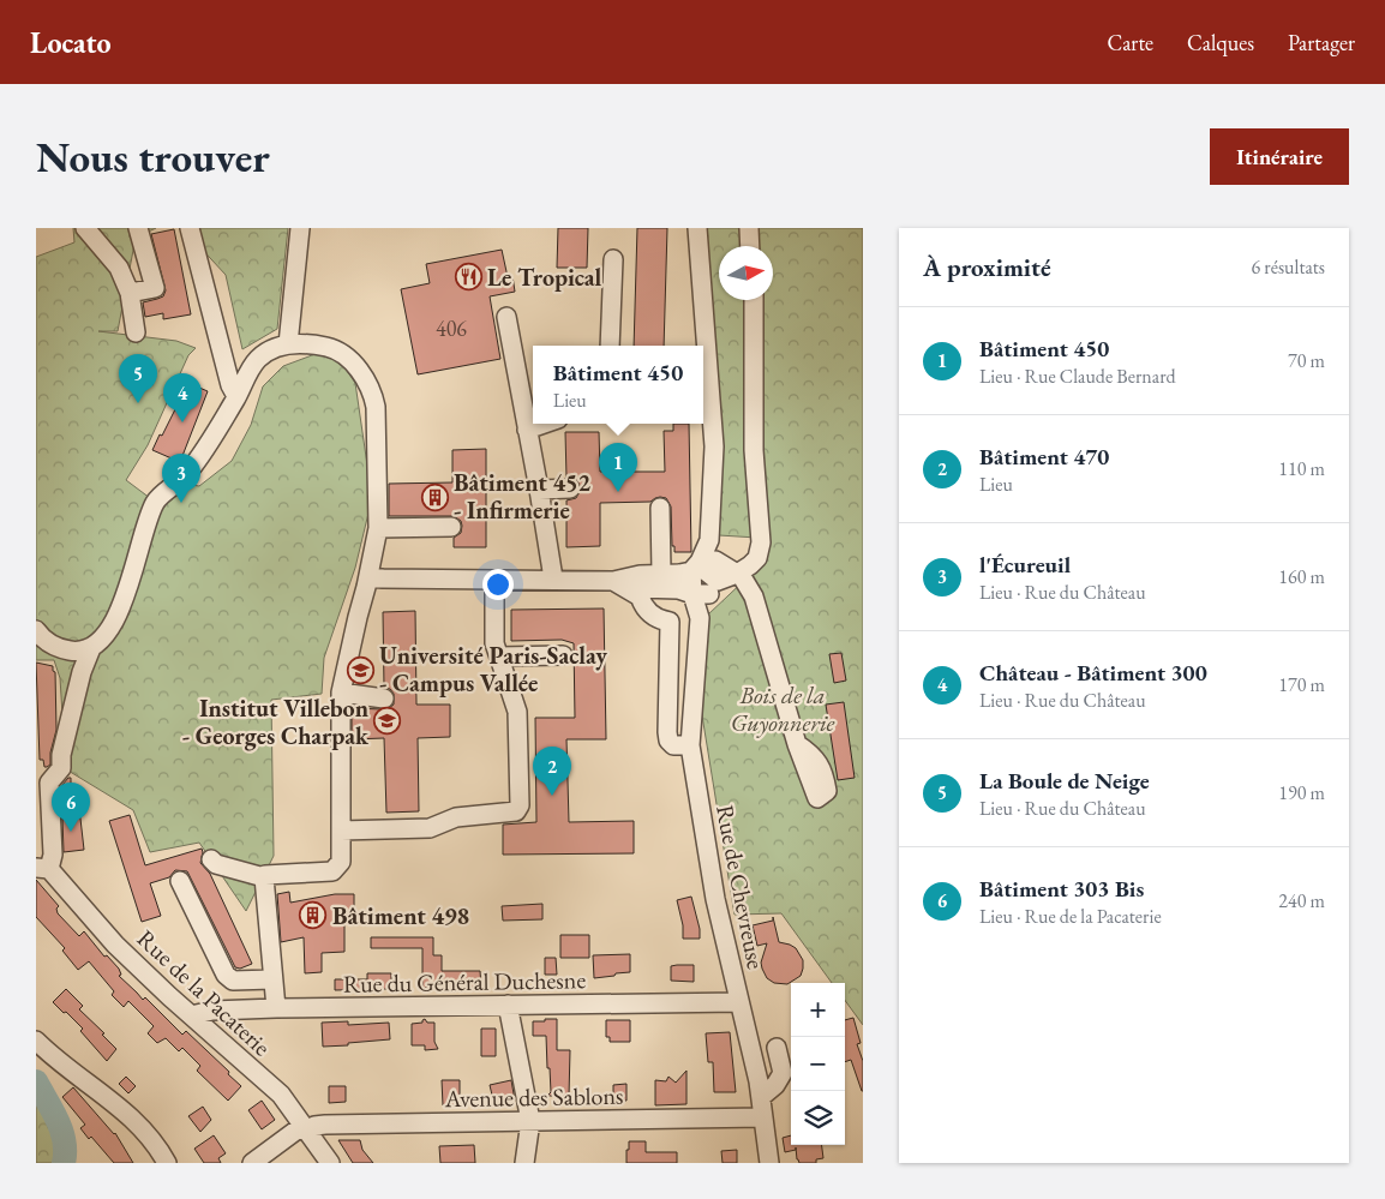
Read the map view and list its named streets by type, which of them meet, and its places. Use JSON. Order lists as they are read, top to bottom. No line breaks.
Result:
{"streets":{"street":["Rue de Chevreuse","Rue du Général Duchesne","Rue de la Pacaterie","Avenue des Sablons"]},"crossings":[["Rue de Chevreuse","Rue du Général Duchesne"],["Rue de Chevreuse","Avenue des Sablons"],["Rue du Général Duchesne","Rue de la Pacaterie"],["Rue de la Pacaterie","Avenue des Sablons"]],"parks":["Bois de la Guyonnerie"],"places":{"restaurant":["Le Tropical"],"building":["Bâtiment 452 - Infirmerie","Bâtiment 498"],"school or university":["Université Paris-Saclay - Campus Vallée","Institut Villebon - Georges Charpak"]},"house_numbers":["406"],"north":"right","page":{"header":"Locato","nav":["Carte","Calques","Partager"],"buttons":"Itinéraire","title":"Nous trouver","heading":["À proximité","6 résultats"],"list":[{"mark":"1","name":"Bâtiment 450","note":"Lieu · Rue Claude Bernard","value":"70 m"},{"mark":"2","name":"Bâtiment 470","note":"Lieu","value":"110 m"},{"mark":"3","name":"l'Écureuil","note":"Lieu · Rue du Château","value":"160 m"},{"mark":"4","name":"Château - Bâtiment 300","note":"Lieu · Rue du Château","value":"170 m"},{"mark":"5","name":"La Boule de Neige","note":"Lieu · Rue du Château","value":"190 m"},{"mark":"6","name":"Bâtiment 303 Bis","note":"Lieu · Rue de la Pacaterie","value":"240 m"}],"popup":["Bâtiment 450","Lieu"],"pins":["5","4","1","3","2","6"],"map_buttons":["+","−"]}}
